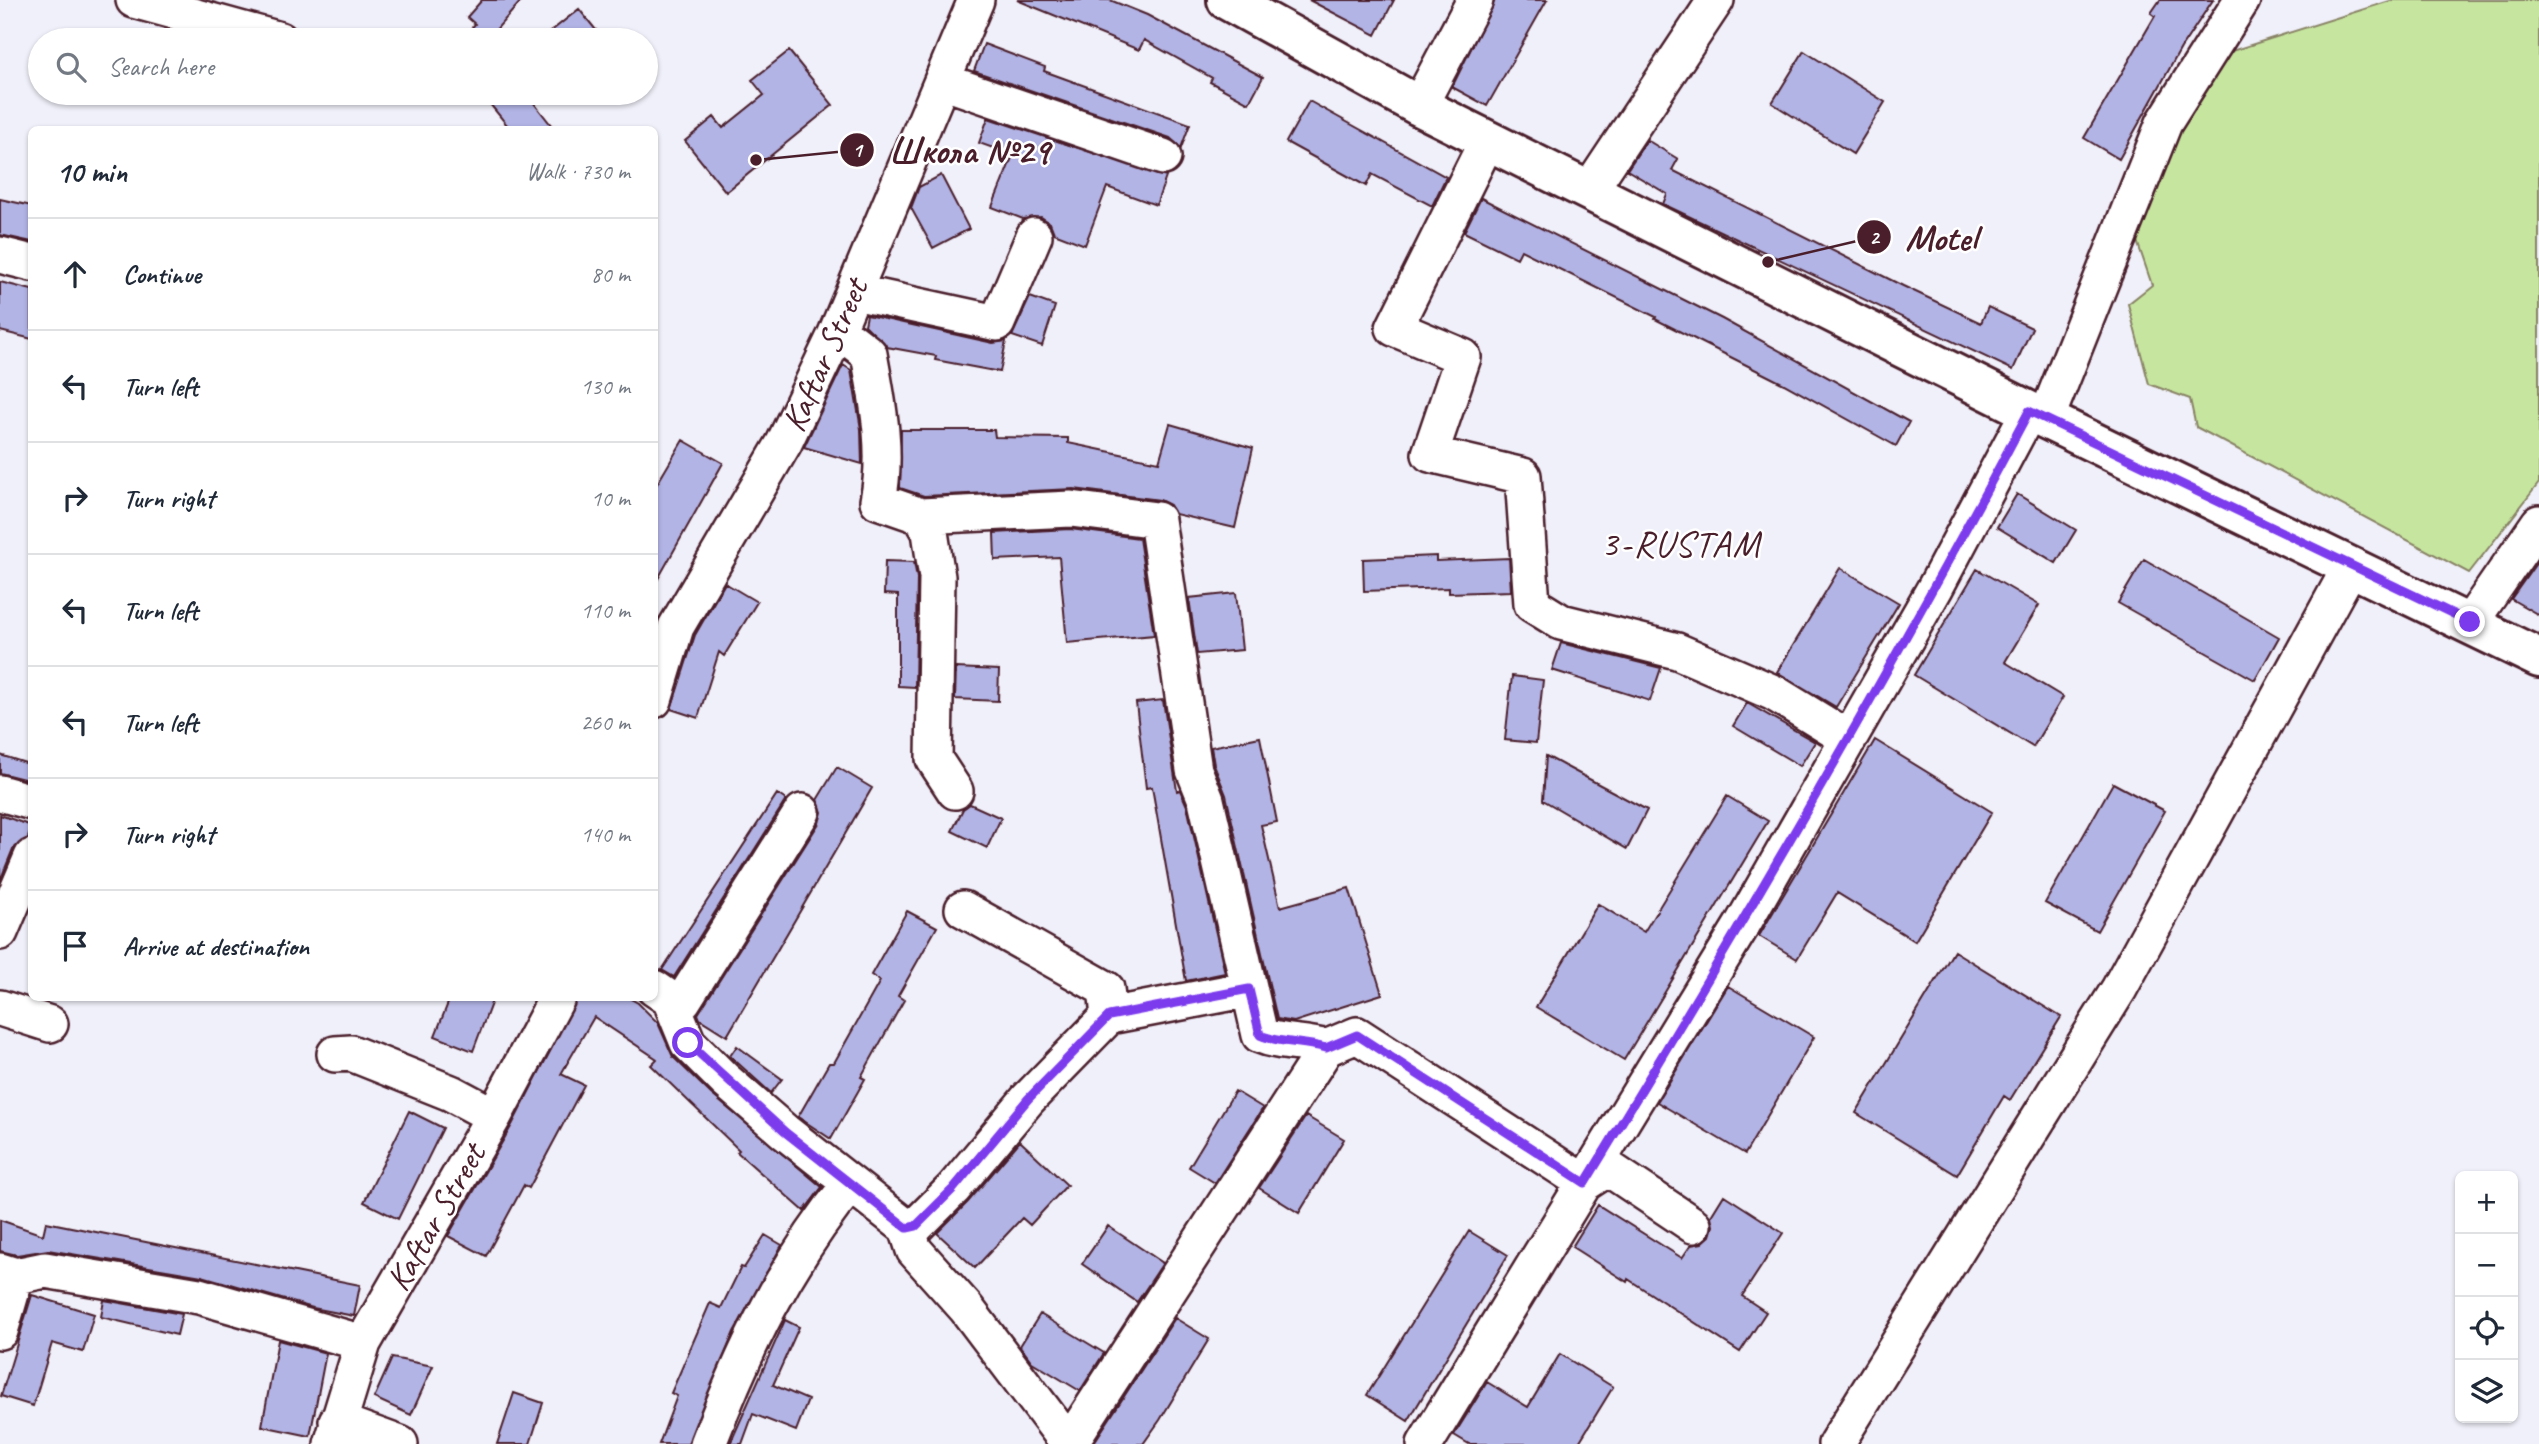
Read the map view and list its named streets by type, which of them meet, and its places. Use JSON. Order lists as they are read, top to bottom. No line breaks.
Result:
{"streets":{"street":["Kaftar Street"]},"districts":["3-RUSTAM"],"places":["Школа №29","Motel"],"page":{"search":"Search here","heading":["10 min","Walk · 730 m"],"list":[["Continue","80 m"],["Turn left","130 m"],["Turn right","10 m"],["Turn left","110 m"],["Turn left","260 m"],["Turn right","140 m"],"Arrive at destination"],"map_buttons":["+","−"]}}
